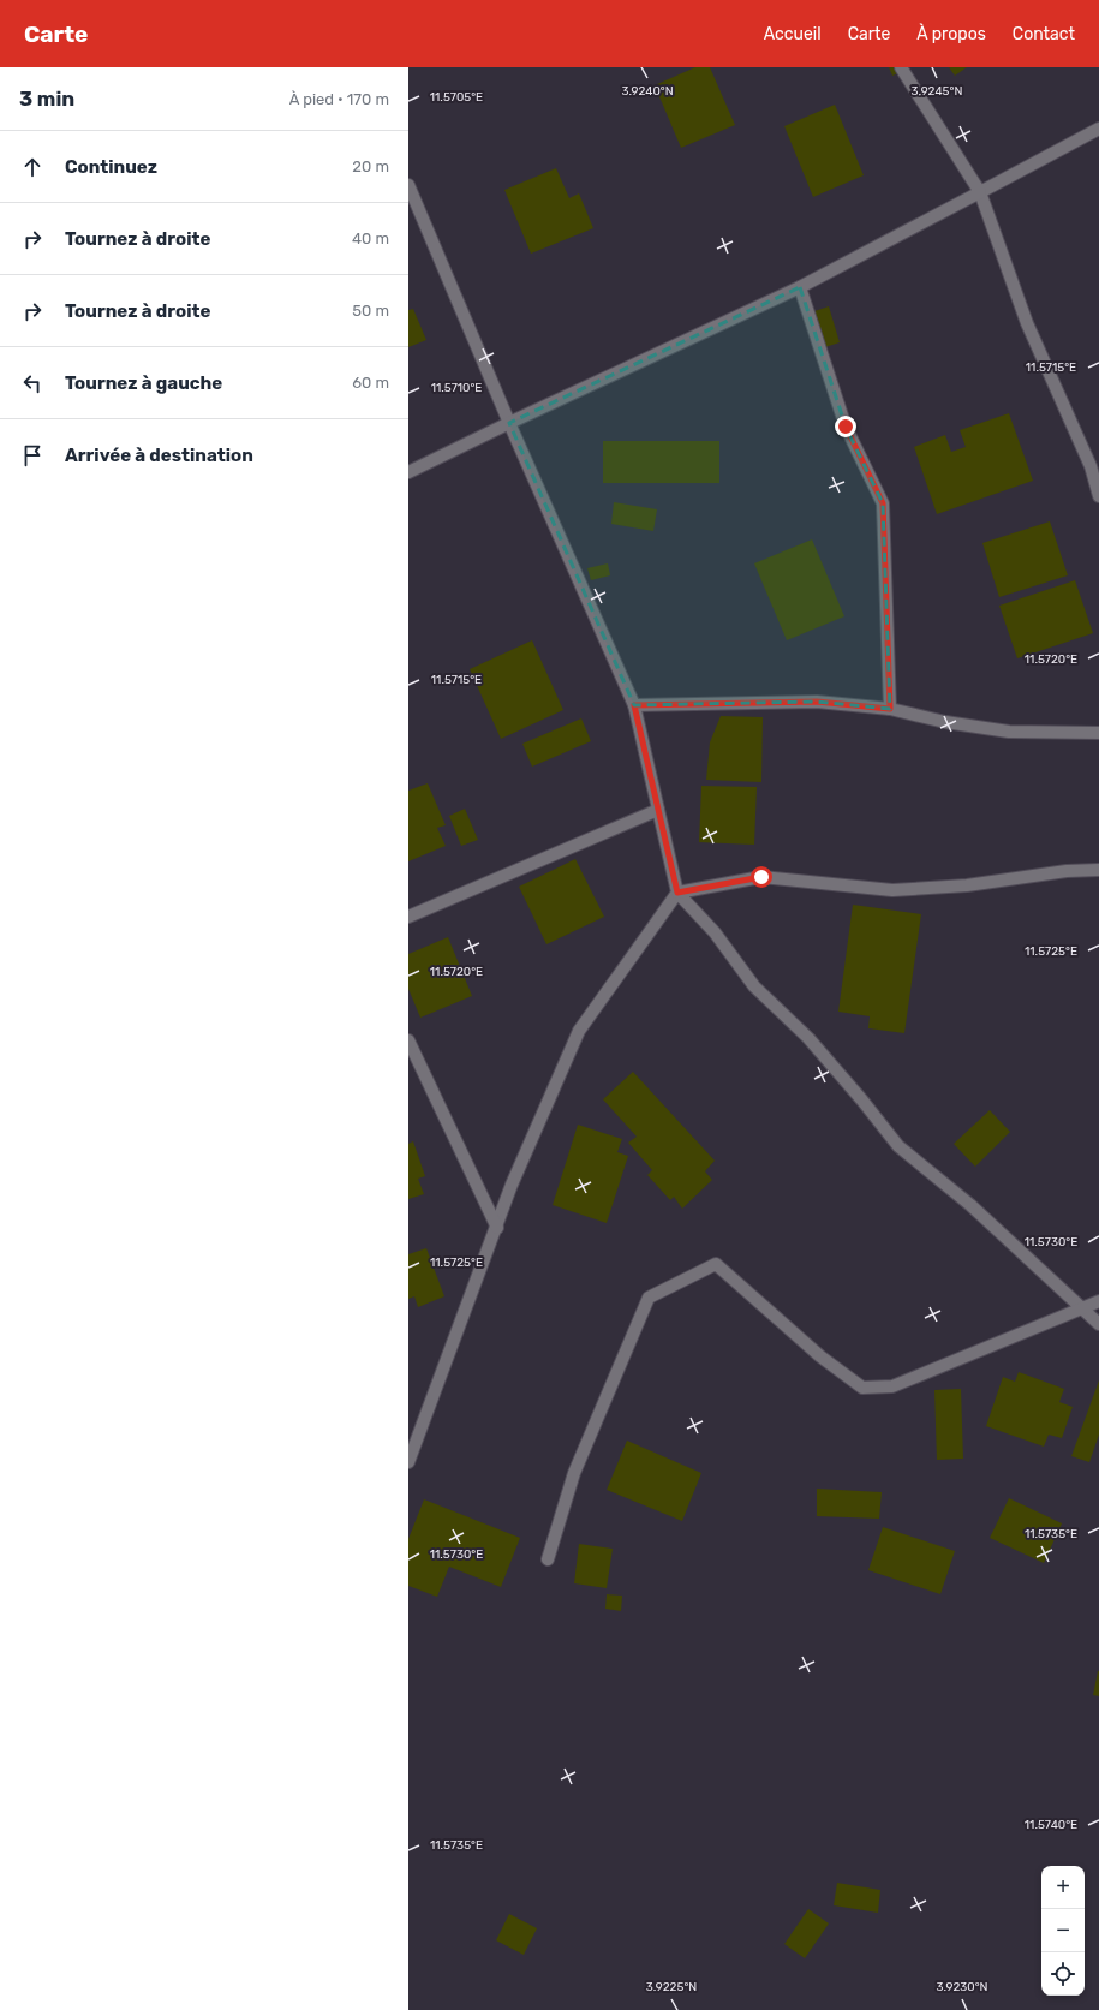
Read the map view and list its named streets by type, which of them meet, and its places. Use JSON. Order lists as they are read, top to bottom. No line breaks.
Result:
{"page":{"header":"Carte","nav":["Accueil","Carte","À propos","Contact"],"heading":["3 min","À pied · 170 m"],"list":[["Continuez","20 m"],["Tournez à droite","40 m"],["Tournez à droite","50 m"],["Tournez à gauche","60 m"],"Arrivée à destination"],"map_buttons":["+","−"]},"coordinates":["3.9240°N","3.9245°N","11.5705°E","11.5715°E","11.5710°E","11.5720°E","11.5725°E","11.5730°E","11.5735°E","11.5740°E","3.9225°N","3.9230°N"]}
